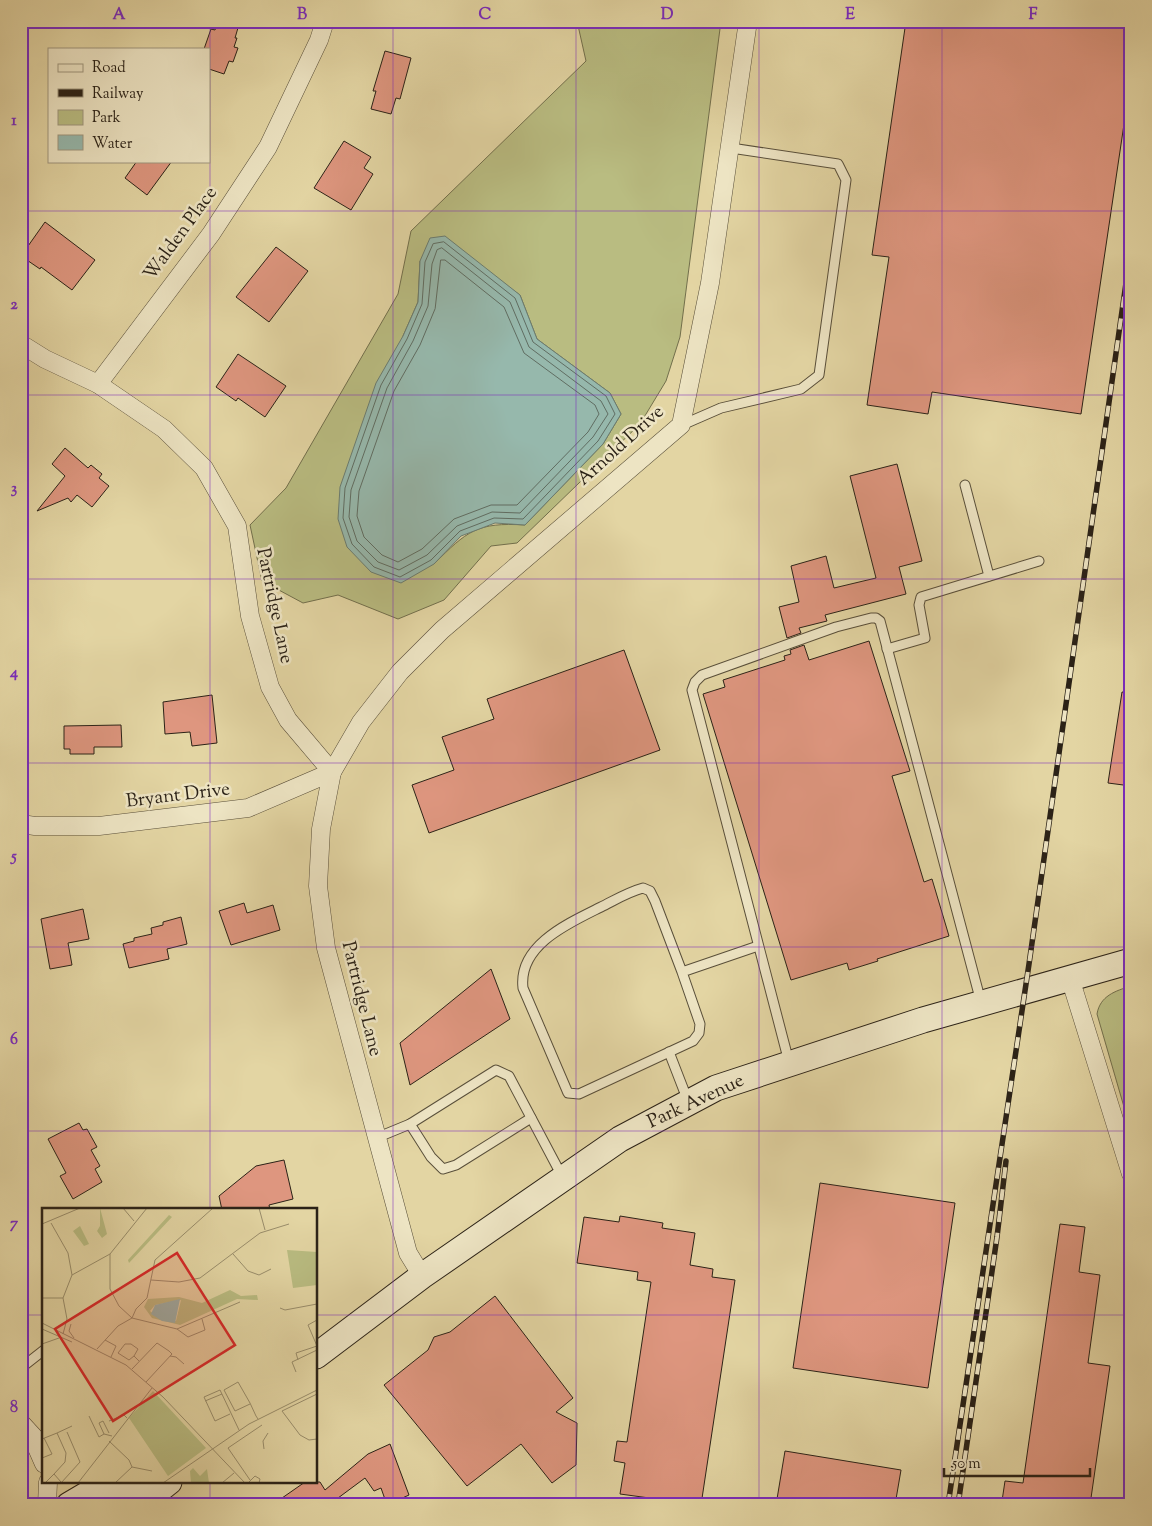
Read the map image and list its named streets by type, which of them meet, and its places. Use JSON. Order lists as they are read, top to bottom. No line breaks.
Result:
{"streets":{"main road":["Park Avenue"],"street":["Walden Place","Arnold Drive","Partridge Lane","Bryant Drive"]},"crossings":[["Walden Place","Partridge Lane"],["Arnold Drive","Partridge Lane"],["Arnold Drive","Bryant Drive"],["Partridge Lane","Bryant Drive"],["Partridge Lane","Park Avenue"]],"legend":["Road","Railway","Park","Water"],"scale_bar":"50 m","grid":{"columns":["A","B","C","D","E","F"],"rows":["1","2","3","4","5","6","7","8"]}}
